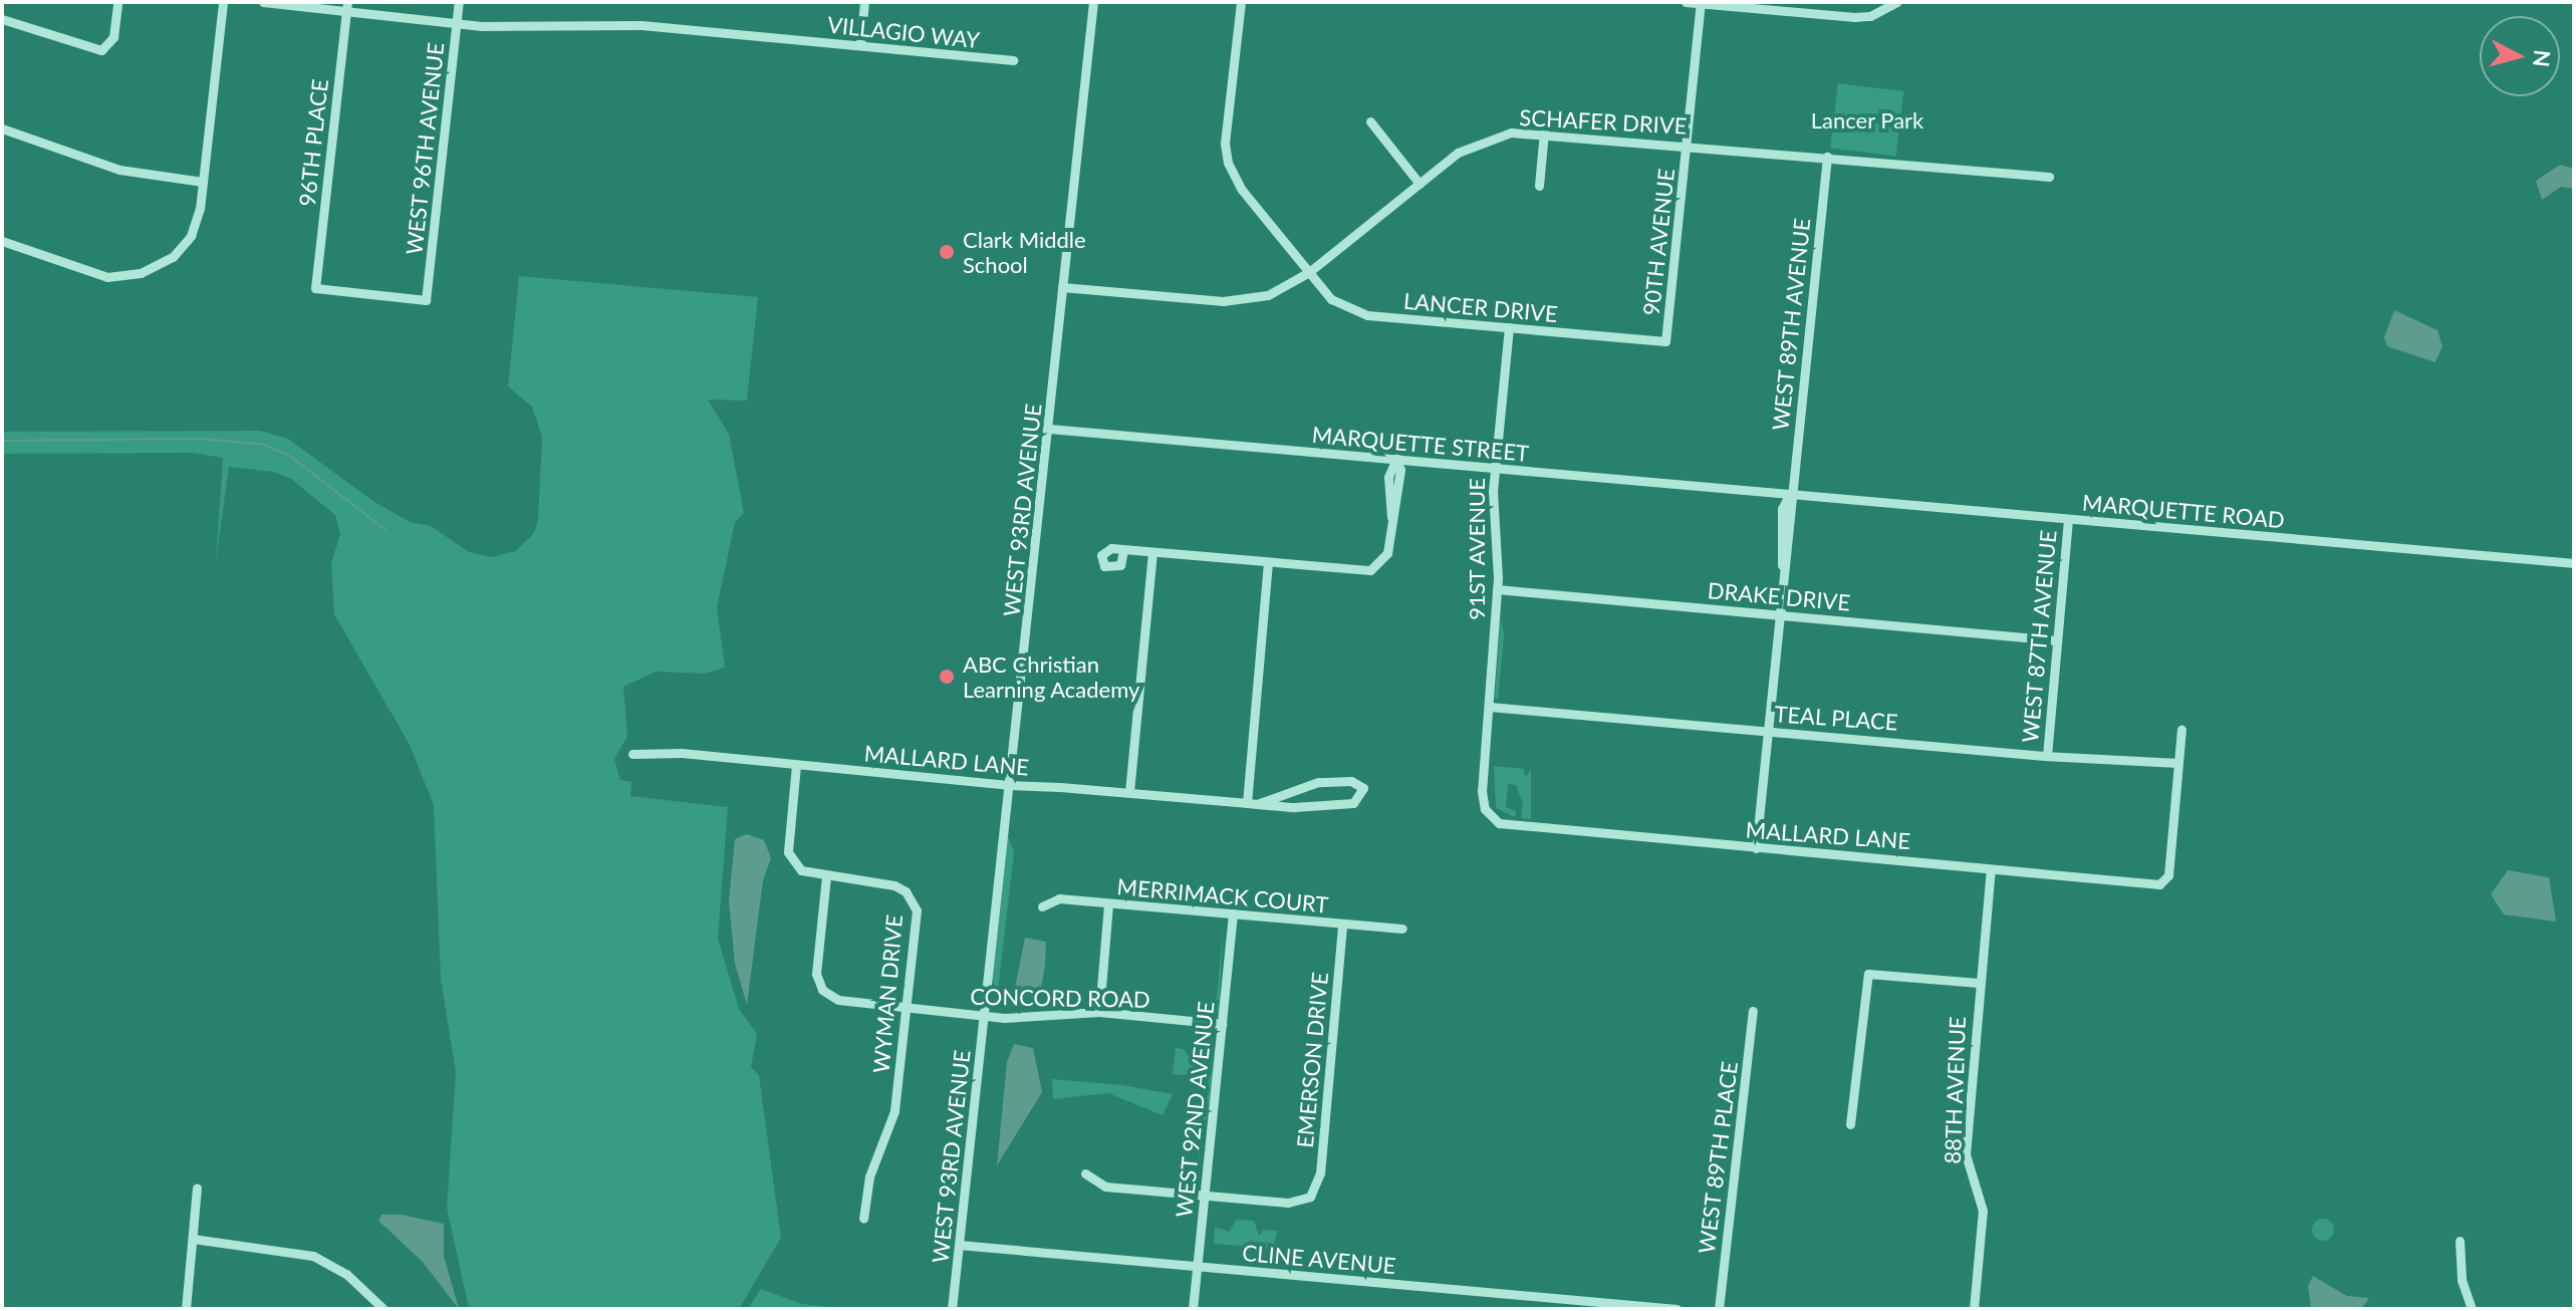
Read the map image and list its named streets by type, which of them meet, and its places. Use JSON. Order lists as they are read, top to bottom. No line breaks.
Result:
{"streets":{"street":["VILLAGIO WAY","SCHAFER DRIVE","96TH PLACE","WEST 96TH AVENUE","90TH AVENUE","LANCER DRIVE","WEST 89TH AVENUE","MARQUETTE STREET","WEST 93RD AVENUE","MARQUETTE ROAD","91ST AVENUE","DRAKE DRIVE","WEST 87TH AVENUE","TEAL PLACE","MALLARD LANE","MERRIMACK COURT","WYMAN DRIVE","CONCORD ROAD","EMERSON DRIVE","88TH AVENUE","WEST 92ND AVENUE","WEST 89TH PLACE","CLINE AVENUE"]},"crossings":[["VILLAGIO WAY","96TH PLACE"],["VILLAGIO WAY","WEST 96TH AVENUE"],["SCHAFER DRIVE","90TH AVENUE"],["SCHAFER DRIVE","LANCER DRIVE"],["SCHAFER DRIVE","WEST 89TH AVENUE"],["SCHAFER DRIVE","WEST 93RD AVENUE"],["96TH PLACE","WEST 96TH AVENUE"],["90TH AVENUE","LANCER DRIVE"],["LANCER DRIVE","91ST AVENUE"],["WEST 89TH AVENUE","MARQUETTE STREET"],["WEST 89TH AVENUE","MARQUETTE ROAD"],["WEST 89TH AVENUE","DRAKE DRIVE"],["WEST 89TH AVENUE","TEAL PLACE"],["WEST 89TH AVENUE","MALLARD LANE"],["MARQUETTE STREET","WEST 93RD AVENUE"],["MARQUETTE STREET","MARQUETTE ROAD"],["MARQUETTE STREET","91ST AVENUE"],["WEST 93RD AVENUE","MALLARD LANE"],["WEST 93RD AVENUE","CONCORD ROAD"],["WEST 93RD AVENUE","CLINE AVENUE"],["MARQUETTE ROAD","WEST 87TH AVENUE"],["91ST AVENUE","DRAKE DRIVE"],["91ST AVENUE","TEAL PLACE"],["91ST AVENUE","MALLARD LANE"],["DRAKE DRIVE","WEST 87TH AVENUE"],["WEST 87TH AVENUE","TEAL PLACE"],["TEAL PLACE","MALLARD LANE"],["MALLARD LANE","WYMAN DRIVE"],["MALLARD LANE","88TH AVENUE"],["MERRIMACK COURT","EMERSON DRIVE"],["MERRIMACK COURT","WEST 92ND AVENUE"],["WYMAN DRIVE","CONCORD ROAD"],["CONCORD ROAD","WEST 92ND AVENUE"],["EMERSON DRIVE","WEST 92ND AVENUE"],["WEST 92ND AVENUE","CLINE AVENUE"]],"parks":["Lancer Park"],"places":["Clark Middle School","ABC Christian Learning Academy"],"north":"right"}
